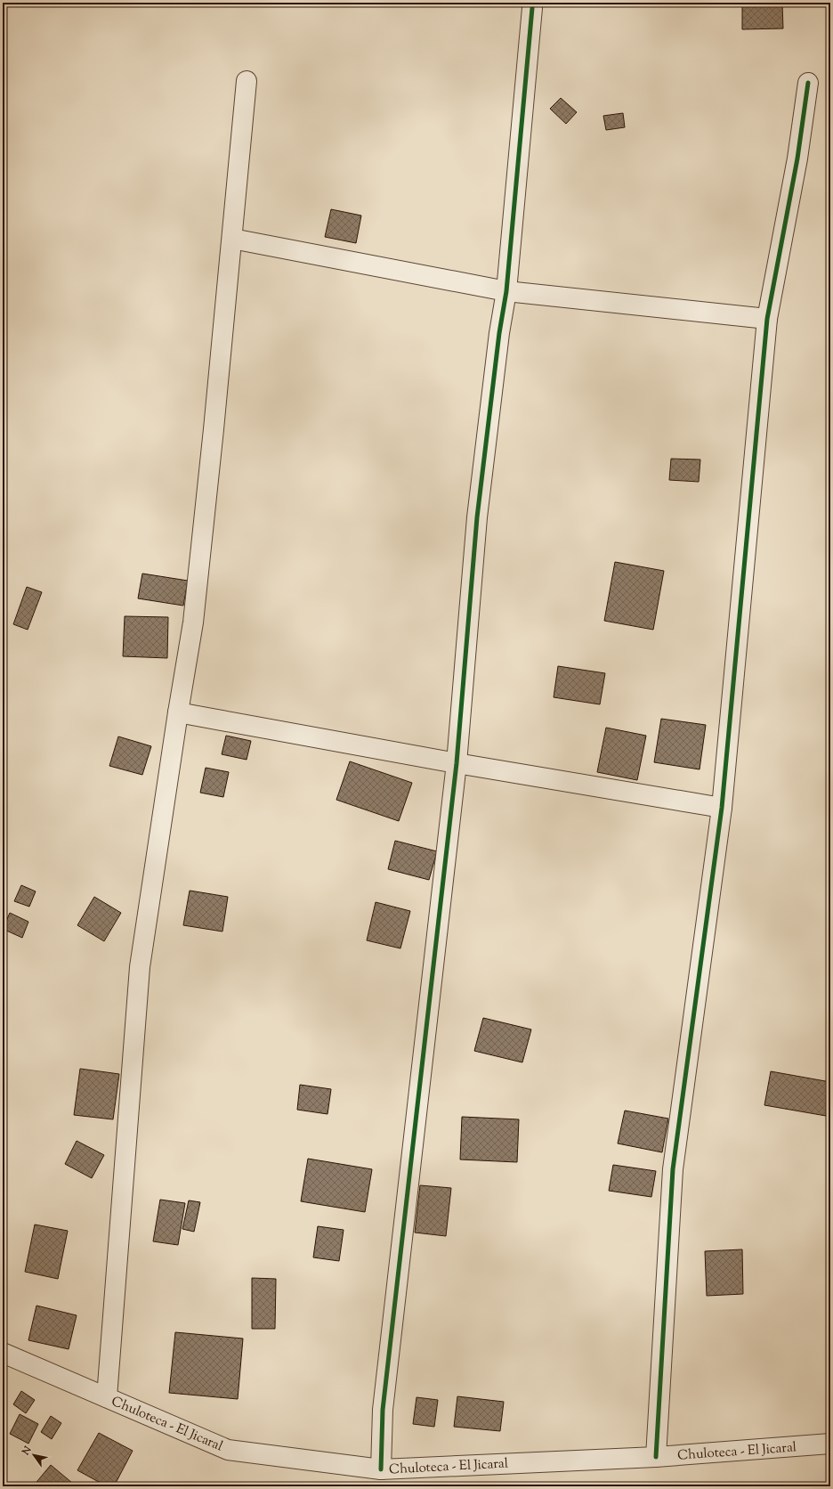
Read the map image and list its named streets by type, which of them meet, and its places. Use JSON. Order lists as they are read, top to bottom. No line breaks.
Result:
{"streets":{"street":["Chuloteca - El Jicaral"]},"north":"top left"}
